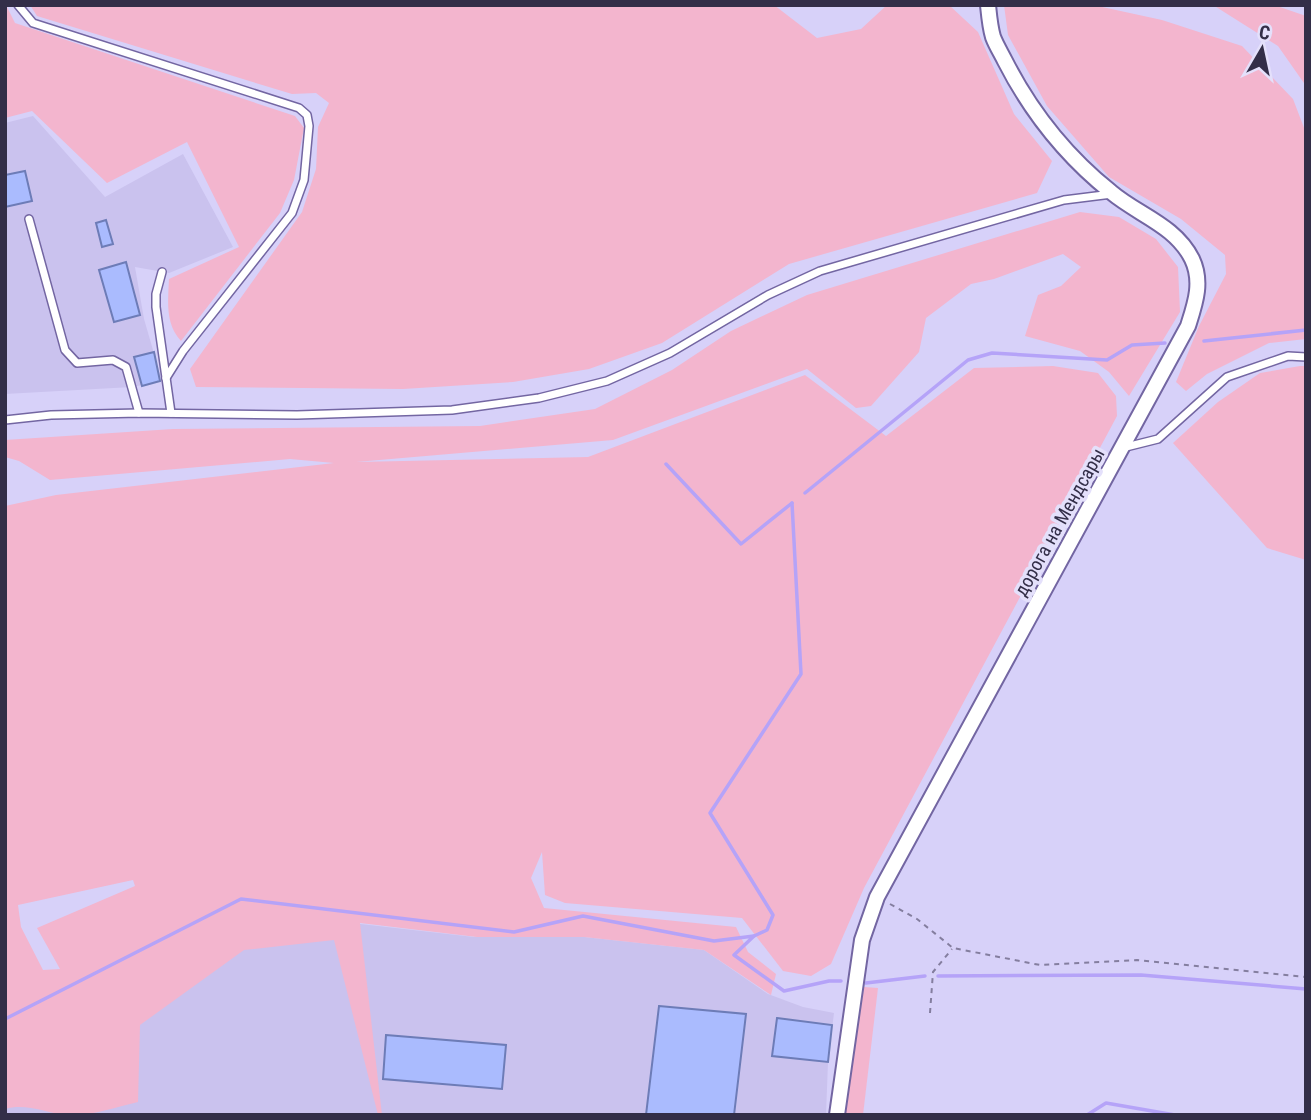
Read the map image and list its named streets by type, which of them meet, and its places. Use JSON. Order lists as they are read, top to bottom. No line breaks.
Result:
{"streets":{"street":["дорога на Мендсары"]},"north":"top"}
